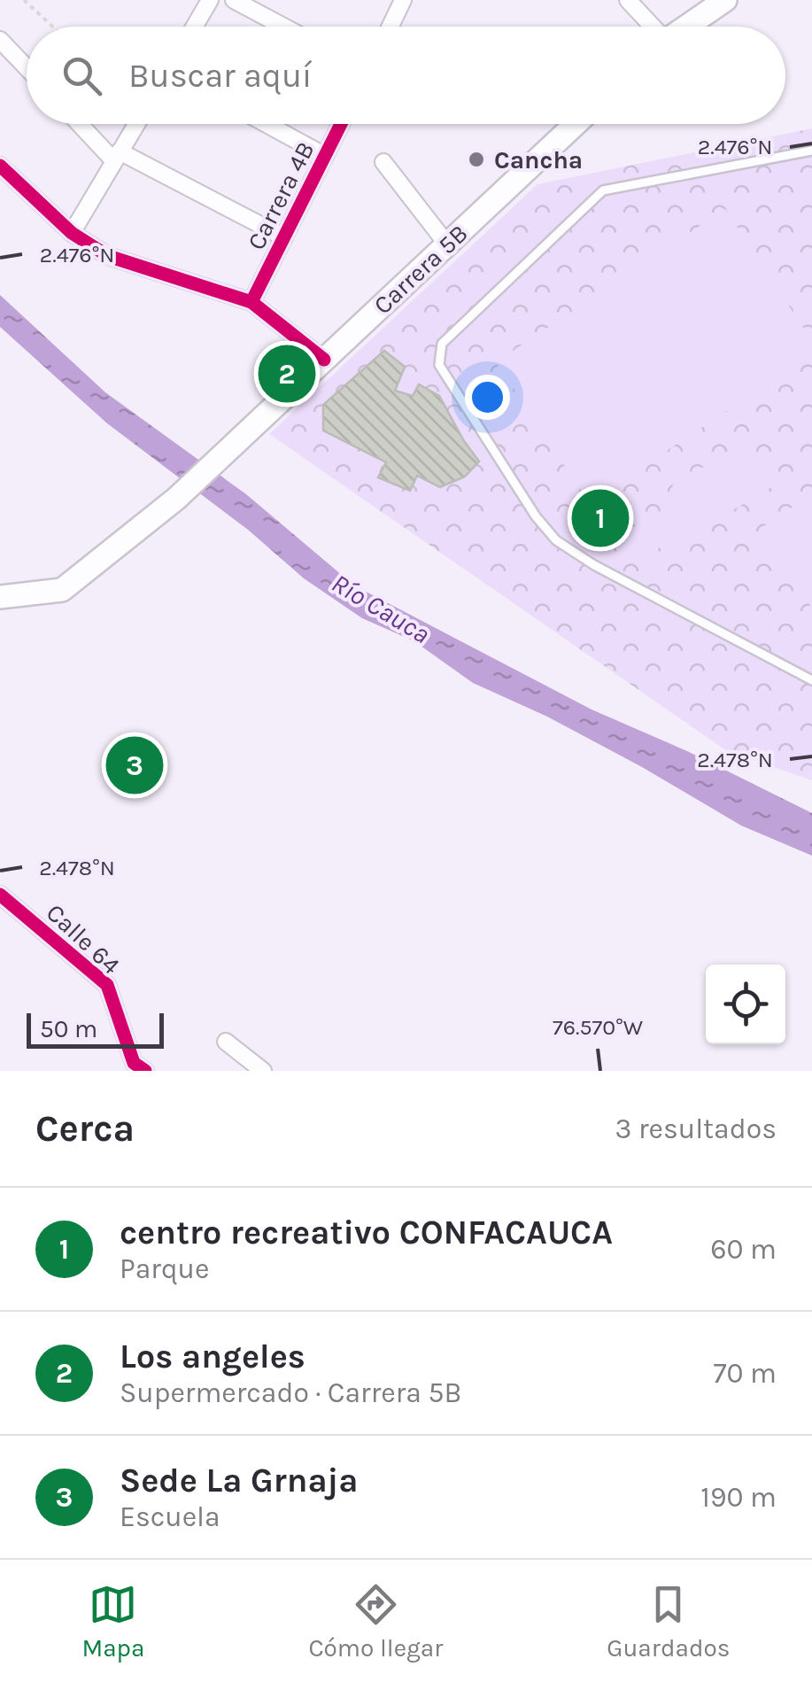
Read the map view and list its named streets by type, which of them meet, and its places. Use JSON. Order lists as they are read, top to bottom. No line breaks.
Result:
{"streets":{"main road":["Carrera 5B"],"street":["Carrera 4B","Calle 64"]},"water":["Río Cauca"],"places":["Cancha"],"scale_bar":"50 m","page":{"search":"Buscar aquí","pins":["2","1","3"],"scale":"50 m","heading":["Cerca","3 resultados"],"list":[{"mark":"1","name":"centro recreativo CONFACAUCA","note":"Parque","value":"60 m"},{"mark":"2","name":"Los angeles","note":"Supermercado · Carrera 5B","value":"70 m"},{"mark":"3","name":"Sede La Grnaja","note":"Escuela","value":"190 m"}],"nav":["Mapa","Cómo llegar","Guardados"]},"coordinates":["2.476°N","2.478°N","76.570°W"]}
